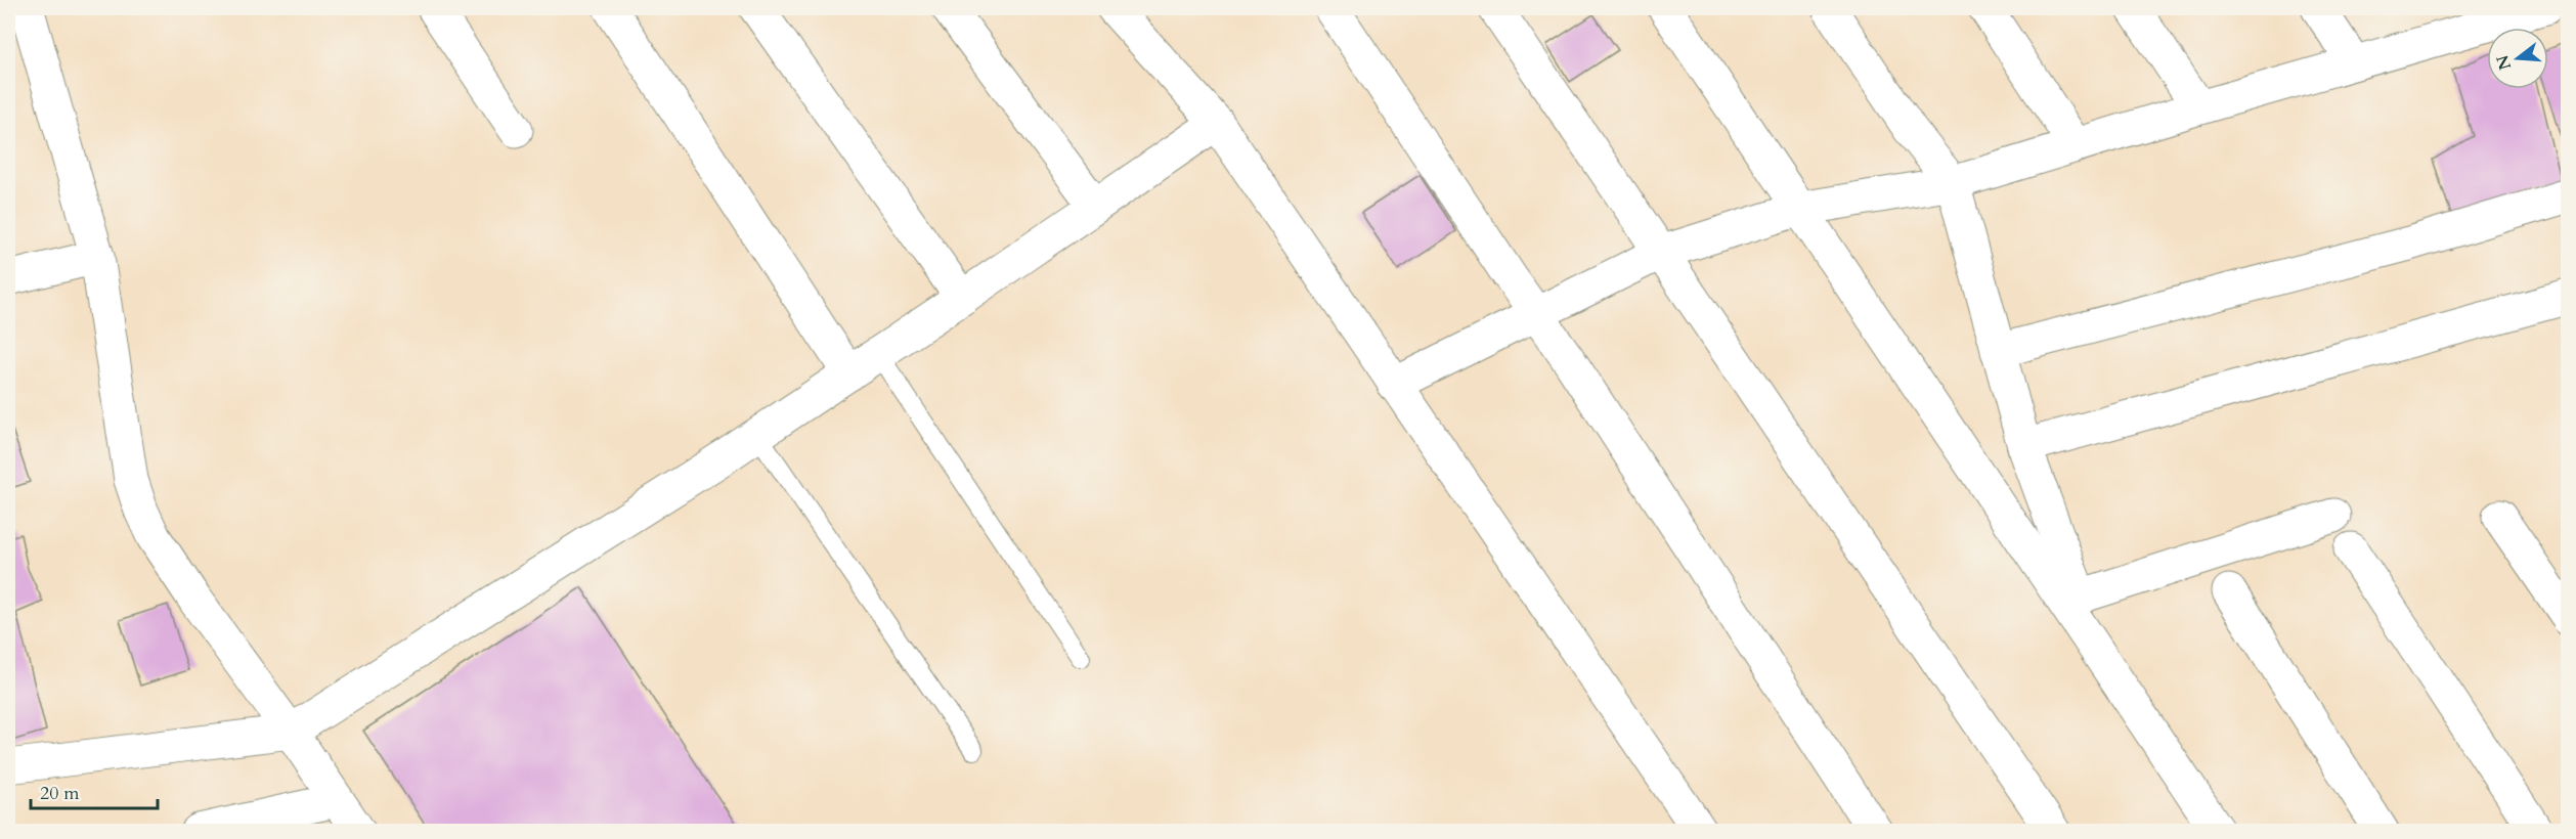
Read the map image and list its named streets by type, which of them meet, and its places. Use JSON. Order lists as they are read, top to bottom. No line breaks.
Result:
{"scale_bar":"20 m","north":"left"}
